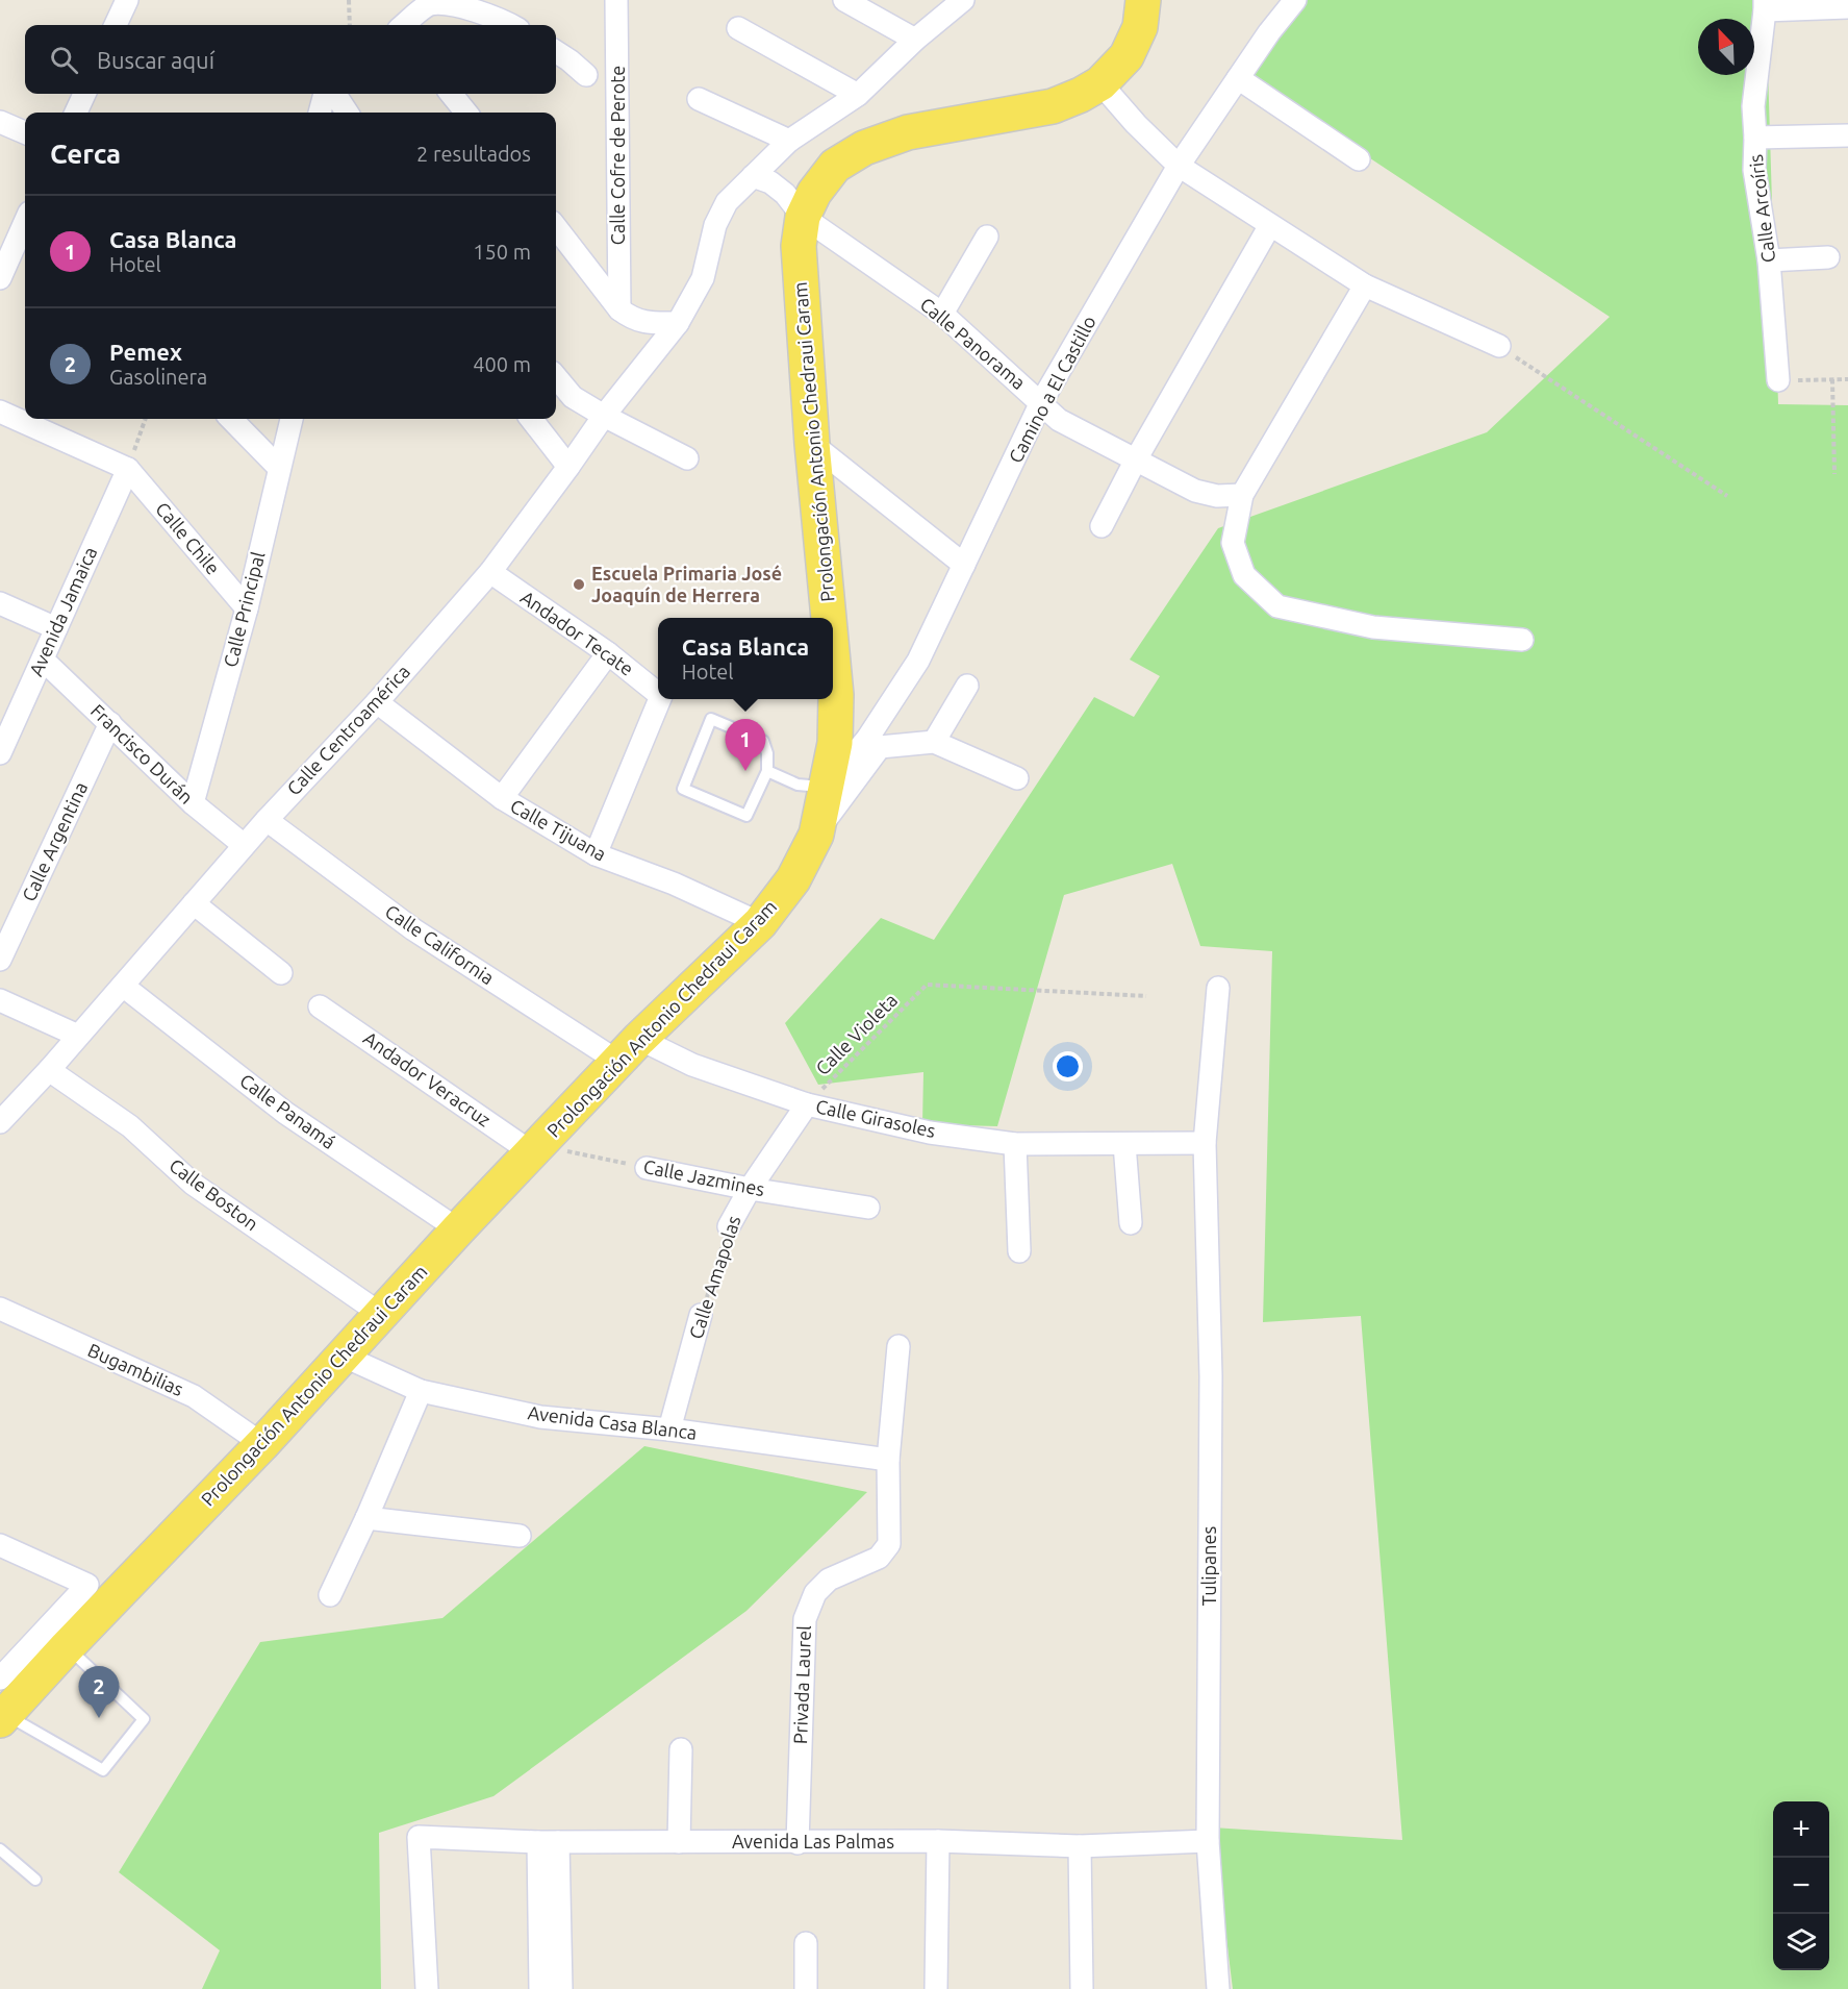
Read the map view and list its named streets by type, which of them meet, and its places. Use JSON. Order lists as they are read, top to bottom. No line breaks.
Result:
{"streets":{"main road":["Prolongación Antonio Chedraui Caram"],"street":["Calle Cofre de Perote","Calle Arcoíris","Calle Panorama","Camino a El Castillo","Calle Chile","Calle Principal","Avenida Jamaica","Andador Tecate","Calle Centroamérica","Francisco Durán","Calle Tijuana","Calle Argentina","Calle California","Andador Veracruz","Calle Panamá","Calle Girasoles","Calle Jazmines","Calle Boston","Calle Amapolas","Bugambilias","Avenida Casa Blanca","Tulipanes","Privada Laurel","Avenida Las Palmas"],"path":["Calle Violeta"]},"crossings":[["Calle Panorama","Camino a El Castillo"],["Calle Panorama","Prolongación Antonio Chedraui Caram"],["Calle Panorama","Calle Centroamérica"],["Camino a El Castillo","Prolongación Antonio Chedraui Caram"],["Prolongación Antonio Chedraui Caram","Calle Tijuana"],["Prolongación Antonio Chedraui Caram","Calle California"],["Prolongación Antonio Chedraui Caram","Andador Veracruz"],["Prolongación Antonio Chedraui Caram","Calle Panamá"],["Prolongación Antonio Chedraui Caram","Calle Girasoles"],["Prolongación Antonio Chedraui Caram","Calle Jazmines"],["Prolongación Antonio Chedraui Caram","Calle Boston"],["Prolongación Antonio Chedraui Caram","Bugambilias"],["Prolongación Antonio Chedraui Caram","Avenida Casa Blanca"],["Calle Chile","Calle Principal"],["Calle Chile","Avenida Jamaica"],["Calle Principal","Francisco Durán"],["Avenida Jamaica","Francisco Durán"],["Andador Tecate","Calle Centroamérica"],["Andador Tecate","Calle Tijuana"],["Calle Centroamérica","Francisco Durán"],["Calle Centroamérica","Calle Tijuana"],["Calle Centroamérica","Calle California"],["Calle Centroamérica","Calle Panamá"],["Calle Centroamérica","Calle Boston"],["Francisco Durán","Calle Argentina"],["Calle California","Calle Girasoles"],["Calle Violeta","Calle Girasoles"],["Calle Violeta","Calle Amapolas"],["Andador Veracruz","Calle Jazmines"],["Calle Girasoles","Calle Amapolas"],["Calle Girasoles","Tulipanes"],["Calle Jazmines","Calle Amapolas"],["Calle Amapolas","Avenida Casa Blanca"],["Avenida Casa Blanca","Privada Laurel"],["Tulipanes","Avenida Las Palmas"],["Privada Laurel","Avenida Las Palmas"]],"places":["Escuela Primaria José Joaquín de Herrera"],"north":"top left","page":{"search":"Buscar aquí","heading":["Cerca","2 resultados"],"list":[{"mark":"1","name":"Casa Blanca","note":"Hotel","value":"150 m"},{"mark":"2","name":"Pemex","note":"Gasolinera","value":"400 m"}],"popup":["Casa Blanca","Hotel"],"pins":["1","2"],"map_buttons":["+","−"]}}
